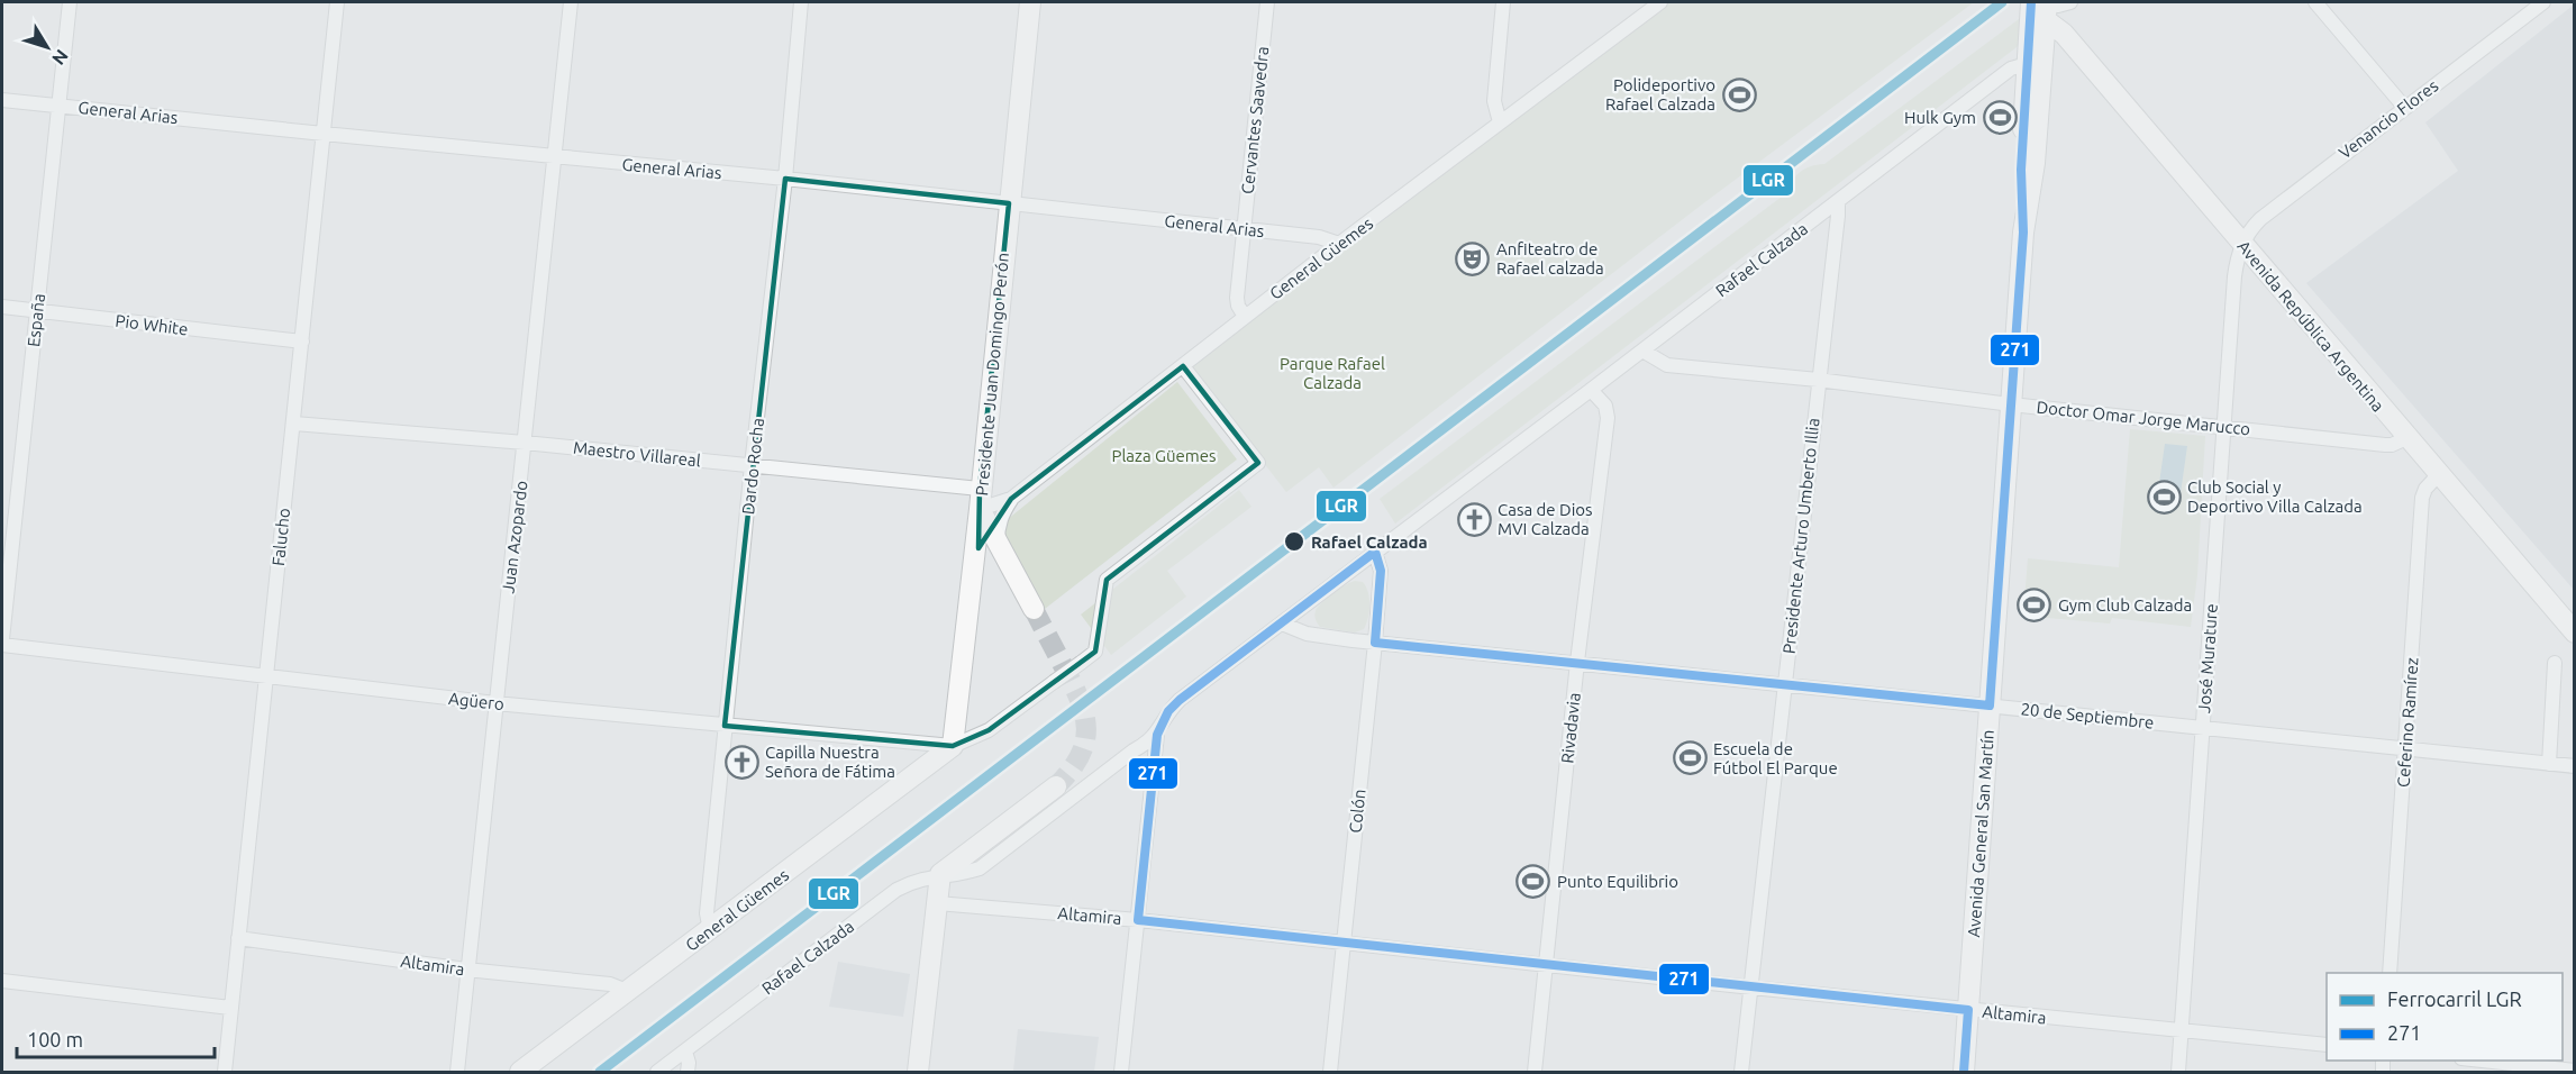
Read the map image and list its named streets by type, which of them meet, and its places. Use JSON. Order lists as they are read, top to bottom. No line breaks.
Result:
{"streets":{"main road":["General Güemes","Avenida República Argentina","Presidente Juan Domingo Perón","Avenida General San Martín"],"street":["General Arias","Venancio Flores","Cervantes Saavedra","Rafael Calzada","España","Pio White","Doctor Omar Jorge Marucco","Maestro Villareal","Dardo Rocha","Presidente Arturo Umberto Illia","Falucho","Juan Azopardo","José Murature","Agüero","20 de Septiembre","Ceferino Ramírez","Rivadavia","Colón","Altamira"]},"crossings":[["General Arias","Cervantes Saavedra"],["General Arias","General Güemes"],["General Arias","España"],["General Arias","Presidente Juan Domingo Perón"],["General Arias","Dardo Rocha"],["General Arias","Falucho"],["General Arias","Juan Azopardo"],["Venancio Flores","Avenida República Argentina"],["Venancio Flores","José Murature"],["Cervantes Saavedra","General Güemes"],["General Güemes","Presidente Juan Domingo Perón"],["General Güemes","Maestro Villareal"],["General Güemes","Dardo Rocha"],["General Güemes","Agüero"],["General Güemes","Altamira"],["Rafael Calzada","Doctor Omar Jorge Marucco"],["Rafael Calzada","Presidente Arturo Umberto Illia"],["Rafael Calzada","20 de Septiembre"],["Rafael Calzada","Rivadavia"],["Rafael Calzada","Colón"],["Rafael Calzada","Avenida General San Martín"],["España","Pio White"],["Pio White","Falucho"],["Avenida República Argentina","Doctor Omar Jorge Marucco"],["Avenida República Argentina","José Murature"],["Avenida República Argentina","Ceferino Ramírez"],["Avenida República Argentina","Avenida General San Martín"],["Presidente Juan Domingo Perón","Maestro Villareal"],["Presidente Juan Domingo Perón","Agüero"],["Doctor Omar Jorge Marucco","Presidente Arturo Umberto Illia"],["Doctor Omar Jorge Marucco","José Murature"],["Doctor Omar Jorge Marucco","Avenida General San Martín"],["Maestro Villareal","Dardo Rocha"],["Maestro Villareal","Falucho"],["Maestro Villareal","Juan Azopardo"],["Dardo Rocha","Agüero"],["Presidente Arturo Umberto Illia","20 de Septiembre"],["Presidente Arturo Umberto Illia","Altamira"],["Falucho","Agüero"],["Falucho","Altamira"],["Juan Azopardo","Agüero"],["Juan Azopardo","Altamira"],["José Murature","20 de Septiembre"],["José Murature","Altamira"],["20 de Septiembre","Ceferino Ramírez"],["20 de Septiembre","Rivadavia"],["20 de Septiembre","Colón"],["20 de Septiembre","Avenida General San Martín"],["Rivadavia","Altamira"],["Colón","Altamira"],["Avenida General San Martín","Altamira"]],"parks":["Parque Rafael Calzada","Plaza Güemes"],"places":{"sports":["Polideportivo Rafael Calzada","Hulk Gym","Club Social y Deportivo Villa Calzada","Gym Club Calzada","Escuela de Fútbol El Parque","Punto Equilibrio"],"theatre":["Anfiteatro de Rafael calzada"],"church":["Casa de Dios MVI Calzada","Capilla Nuestra Señora de Fátima"],"other":["Rafael Calzada"]},"lines":["rail line LGR","transit line 271"],"legend":["Ferrocarril LGR","271"],"scale_bar":"100 m","north":"bottom right"}
